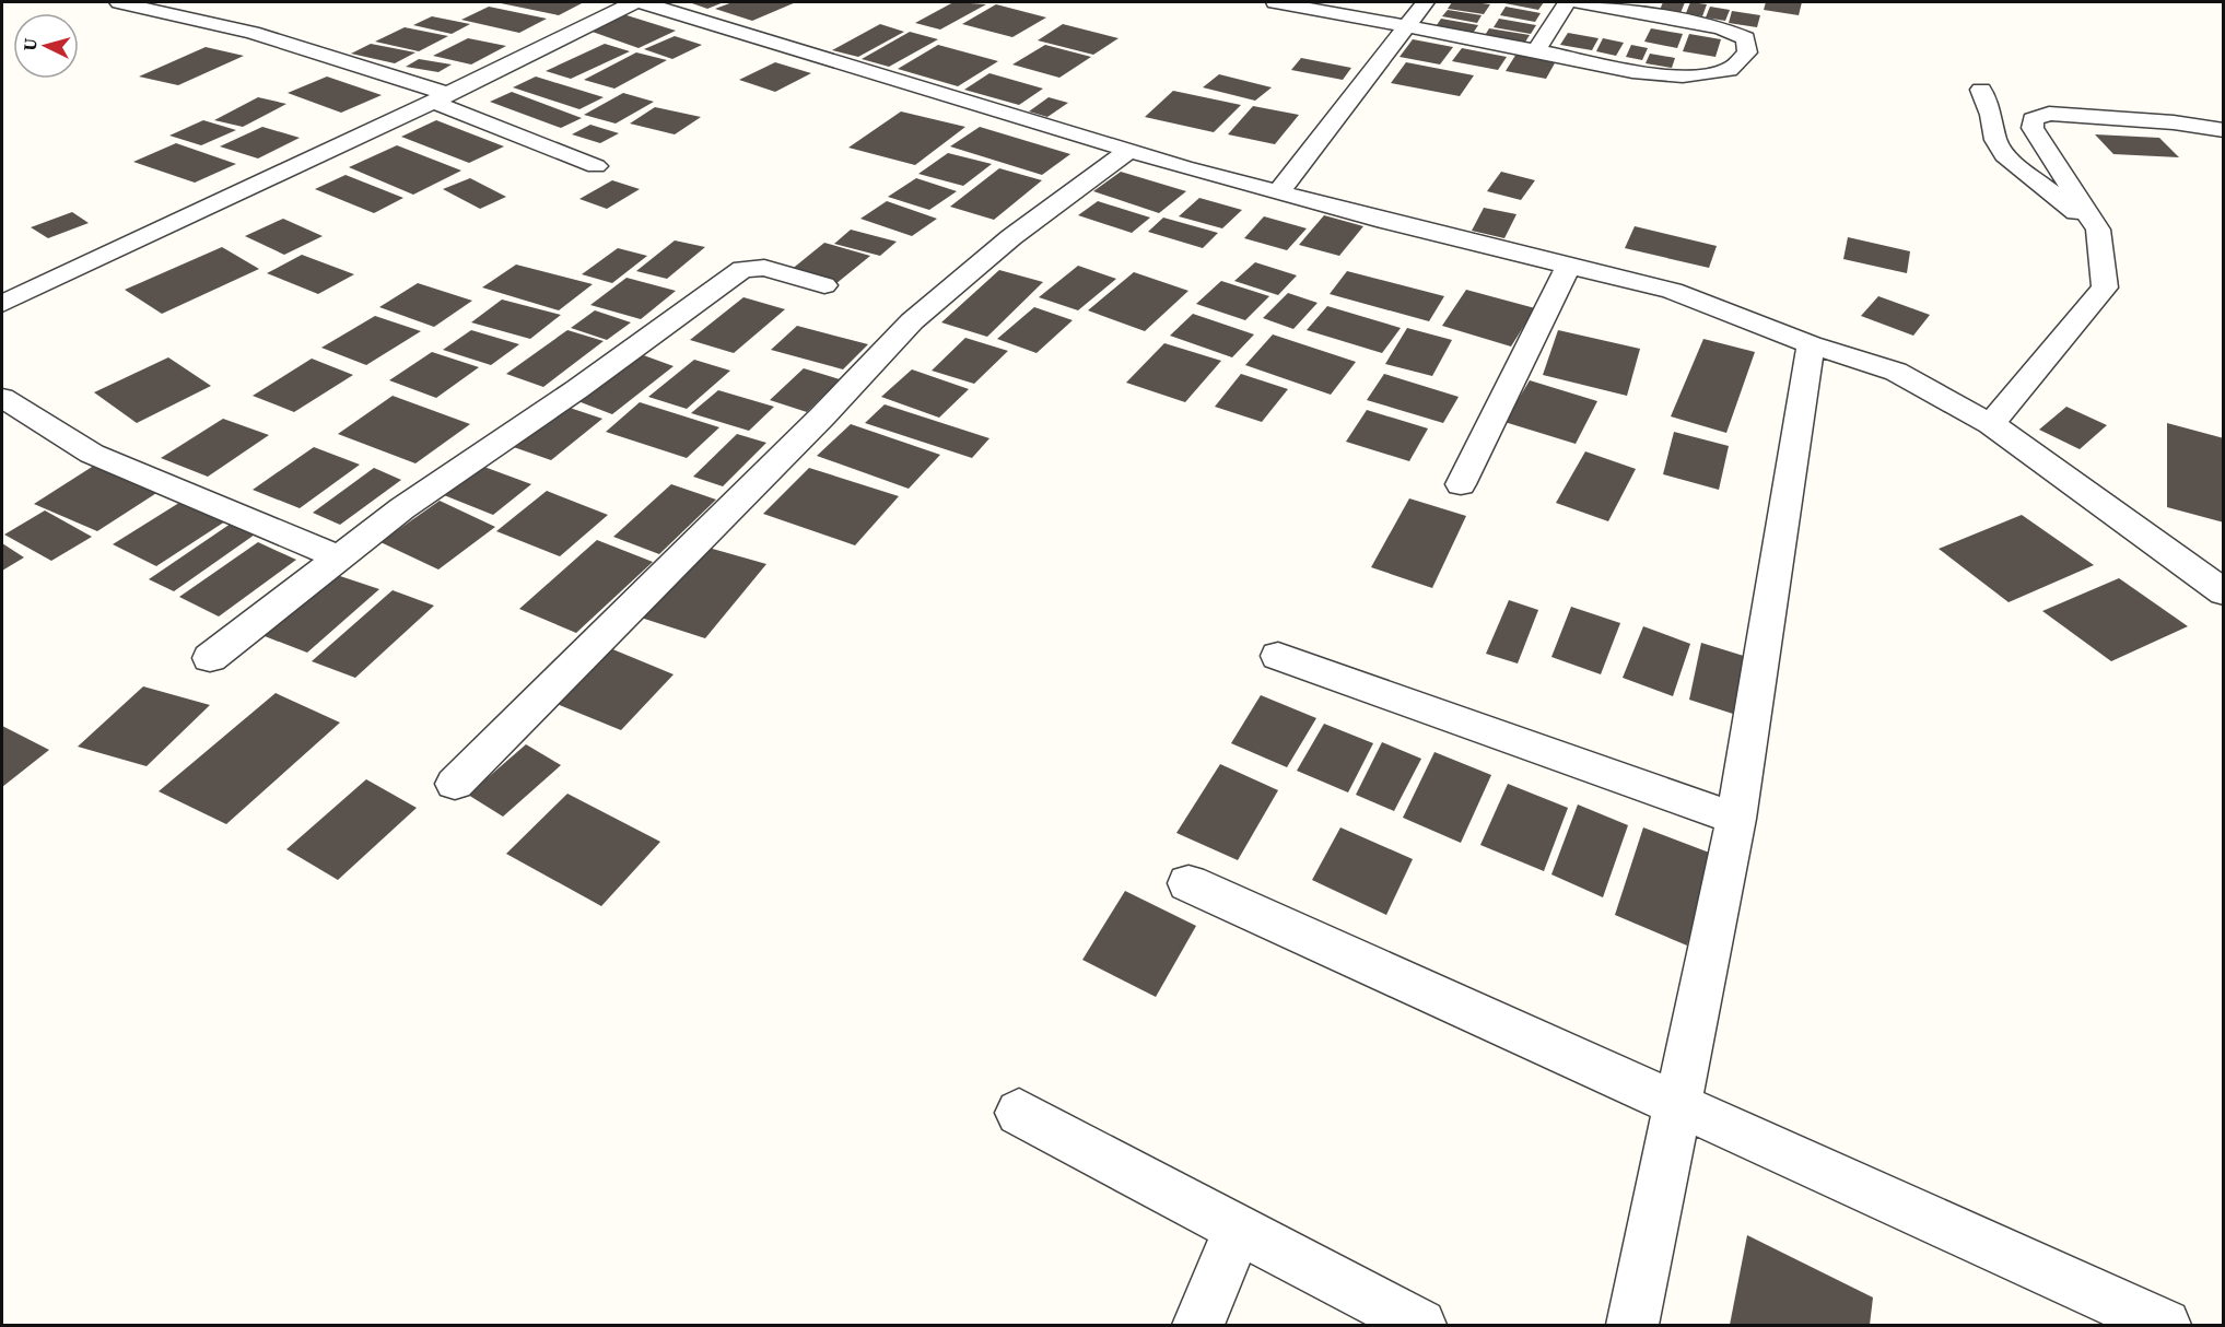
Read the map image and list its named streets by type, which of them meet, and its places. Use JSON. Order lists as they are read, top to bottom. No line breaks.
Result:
{"north":"left"}
